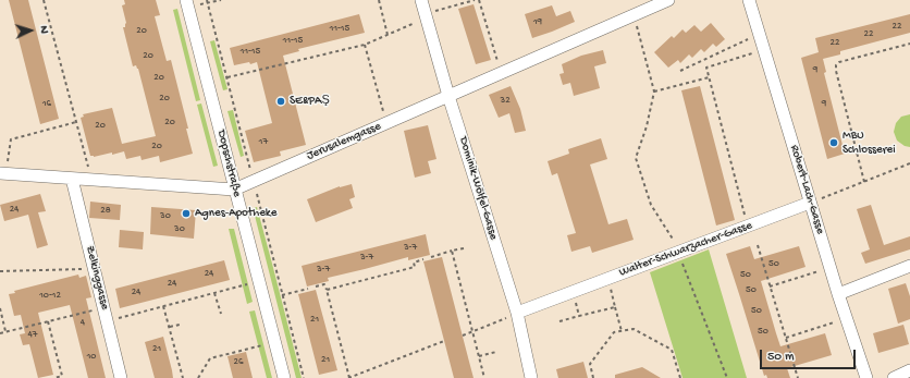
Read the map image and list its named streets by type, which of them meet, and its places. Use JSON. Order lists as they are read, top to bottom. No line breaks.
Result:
{"streets":{"street":["Jerusalemgasse","Dopschstraße","Dominik-Wölfel-Gasse","Robert-Lach-Gasse","Walter-Schwarzacher-Gasse","Zelkinggasse"]},"crossings":[["Jerusalemgasse","Dopschstraße"],["Jerusalemgasse","Dominik-Wölfel-Gasse"],["Jerusalemgasse","Zelkinggasse"],["Dominik-Wölfel-Gasse","Walter-Schwarzacher-Gasse"],["Robert-Lach-Gasse","Walter-Schwarzacher-Gasse"]],"places":["SE&PAŞ","MBU Schlosserei","Agnes-Apotheke"],"house_numbers":["19","22","11-15","20","22","11-15","22","11-15","20","9","20","20","32","16","9","20","20","17","20","24","28","30","30","3-7","3-7","50","3-7","24","50","24","50","24","10-12","50","21","4","50","47","21","10","21","26"],"scale_bar":"50 m","north":"right"}
